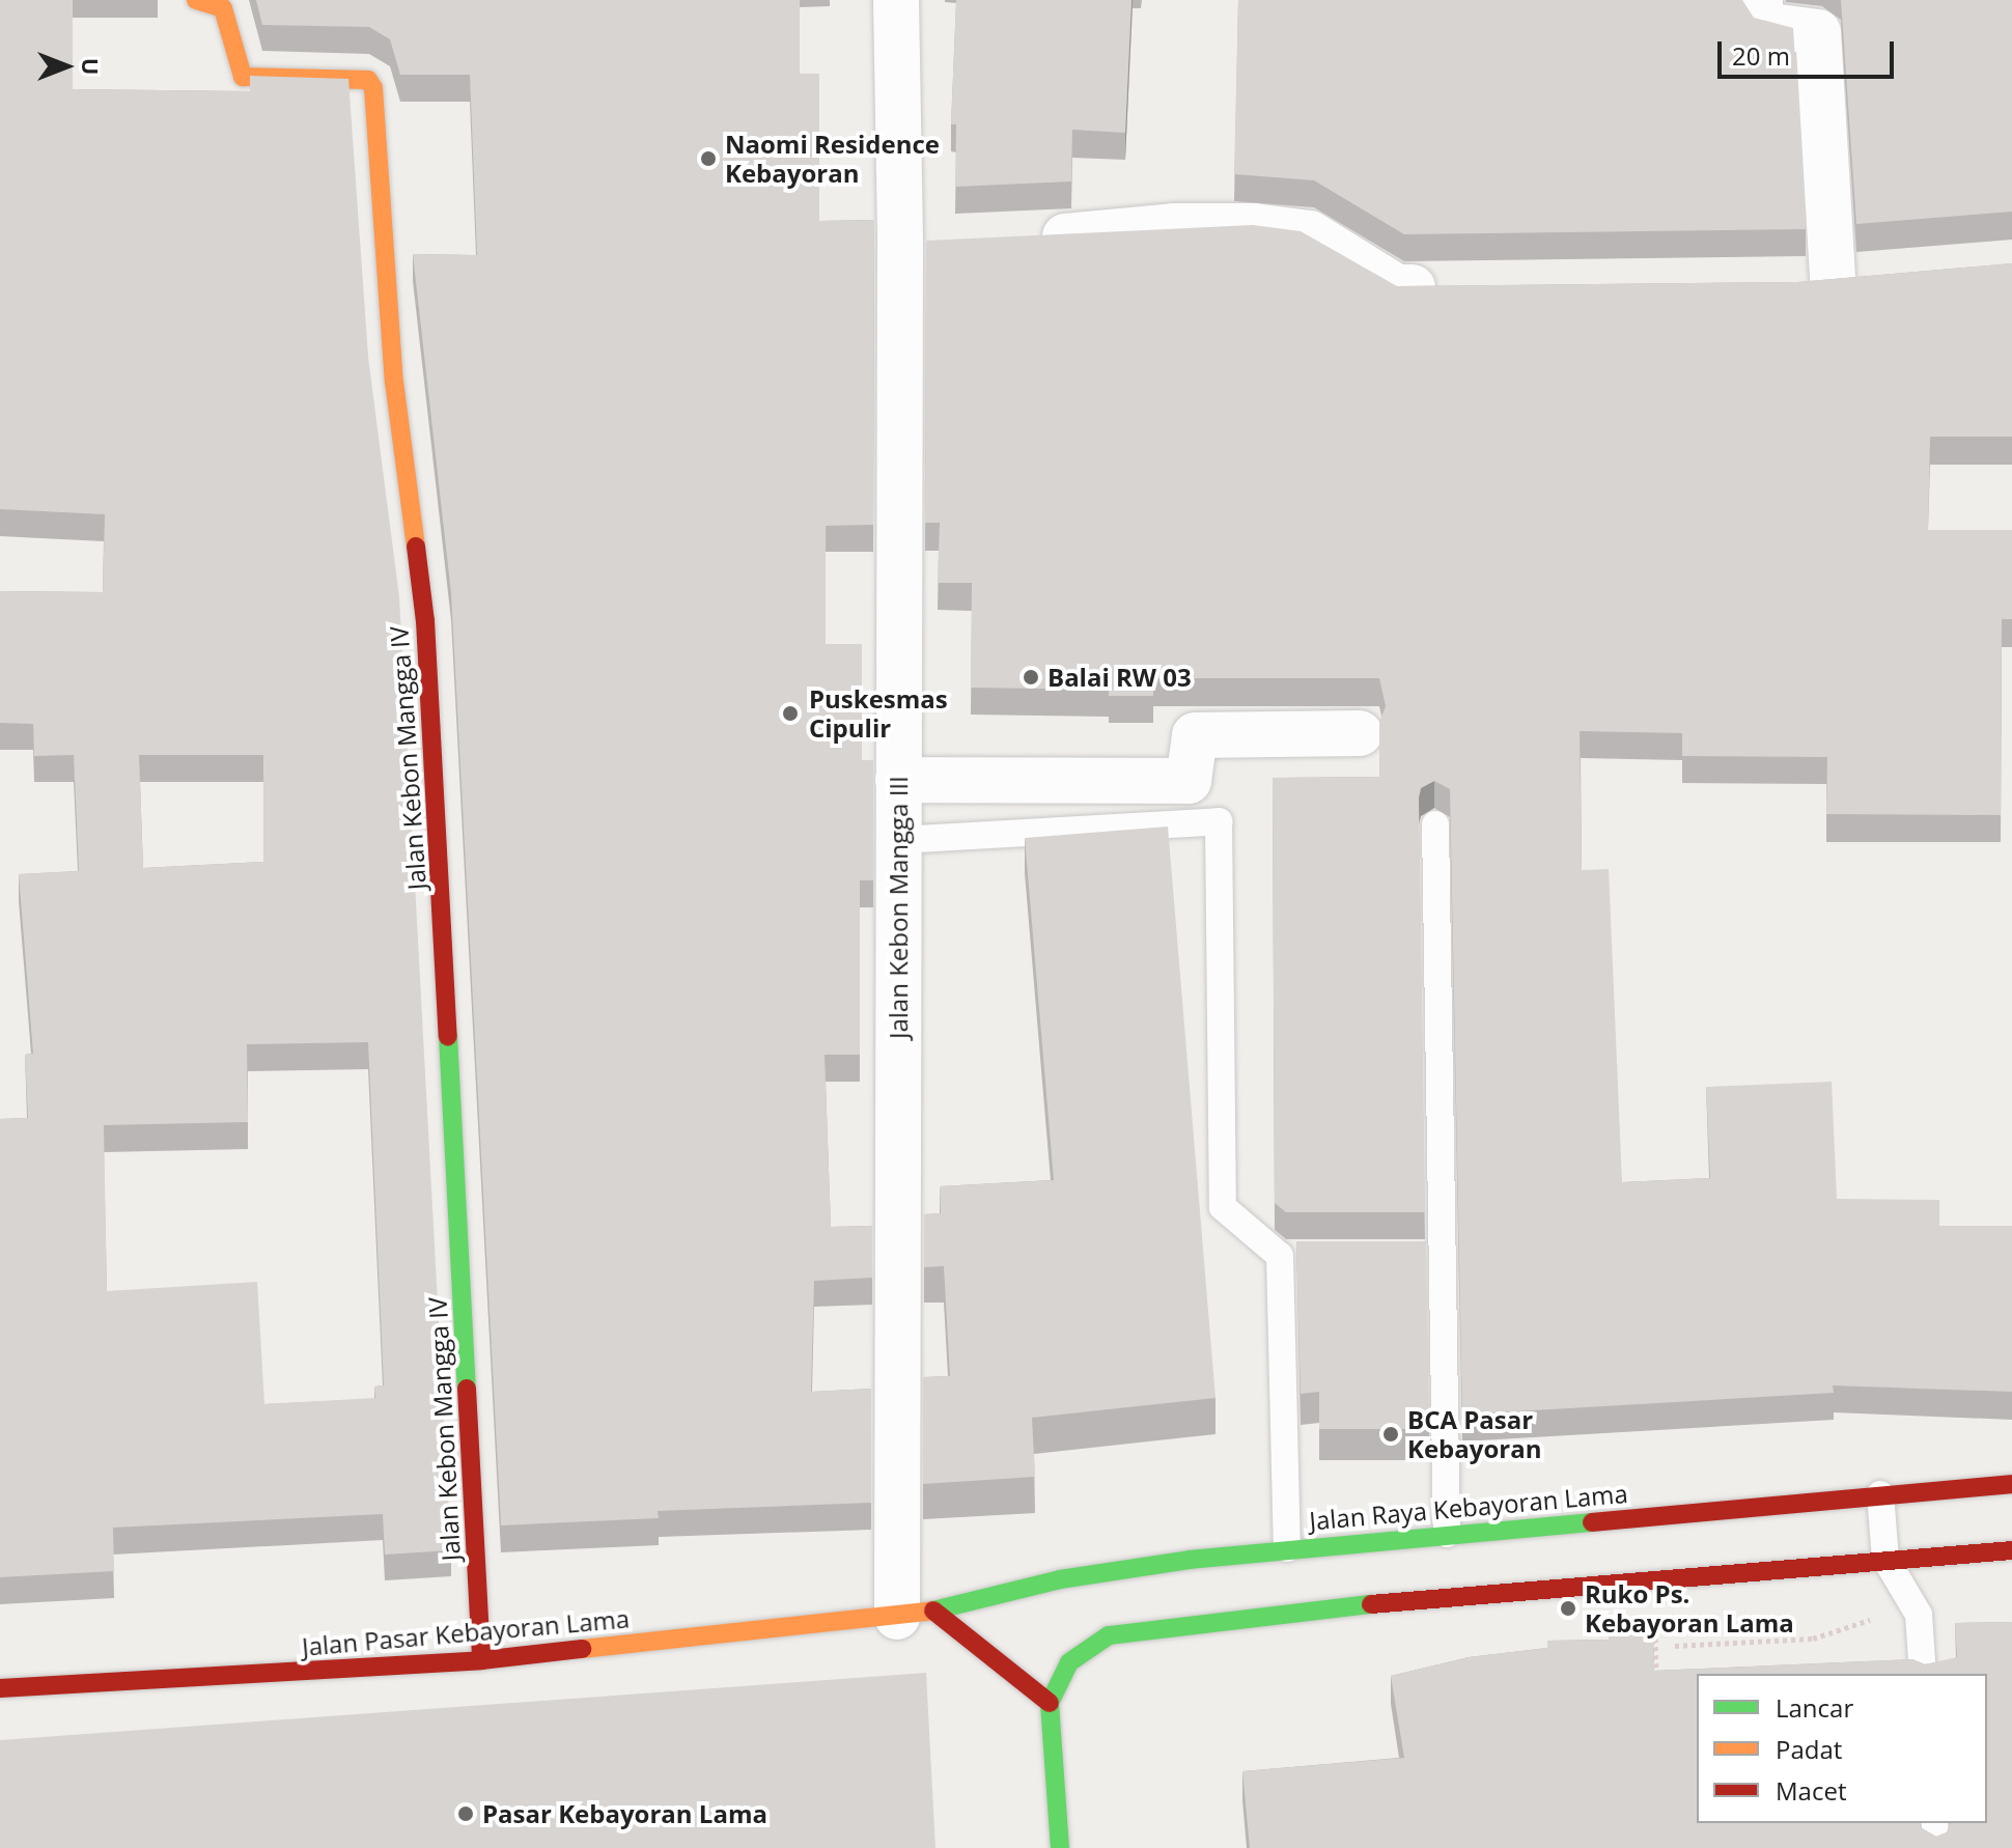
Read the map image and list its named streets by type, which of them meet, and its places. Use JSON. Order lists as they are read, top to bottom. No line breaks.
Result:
{"streets":{"main road":["Jalan Kebon Mangga IV","Jalan Raya Kebayoran Lama","Jalan Pasar Kebayoran Lama"],"street":["Jalan Kebon Mangga III"]},"crossings":[["Jalan Kebon Mangga IV","Jalan Pasar Kebayoran Lama"],["Jalan Kebon Mangga III","Jalan Raya Kebayoran Lama"],["Jalan Kebon Mangga III","Jalan Pasar Kebayoran Lama"],["Jalan Raya Kebayoran Lama","Jalan Pasar Kebayoran Lama"]],"places":["Naomi Residence Kebayoran","Balai RW 03","Puskesmas Cipulir","BCA Pasar Kebayoran","Ruko Ps. Kebayoran Lama","Pasar Kebayoran Lama"],"legend":["Lancar","Padat","Macet"],"scale_bar":"20 m","north":"right"}
